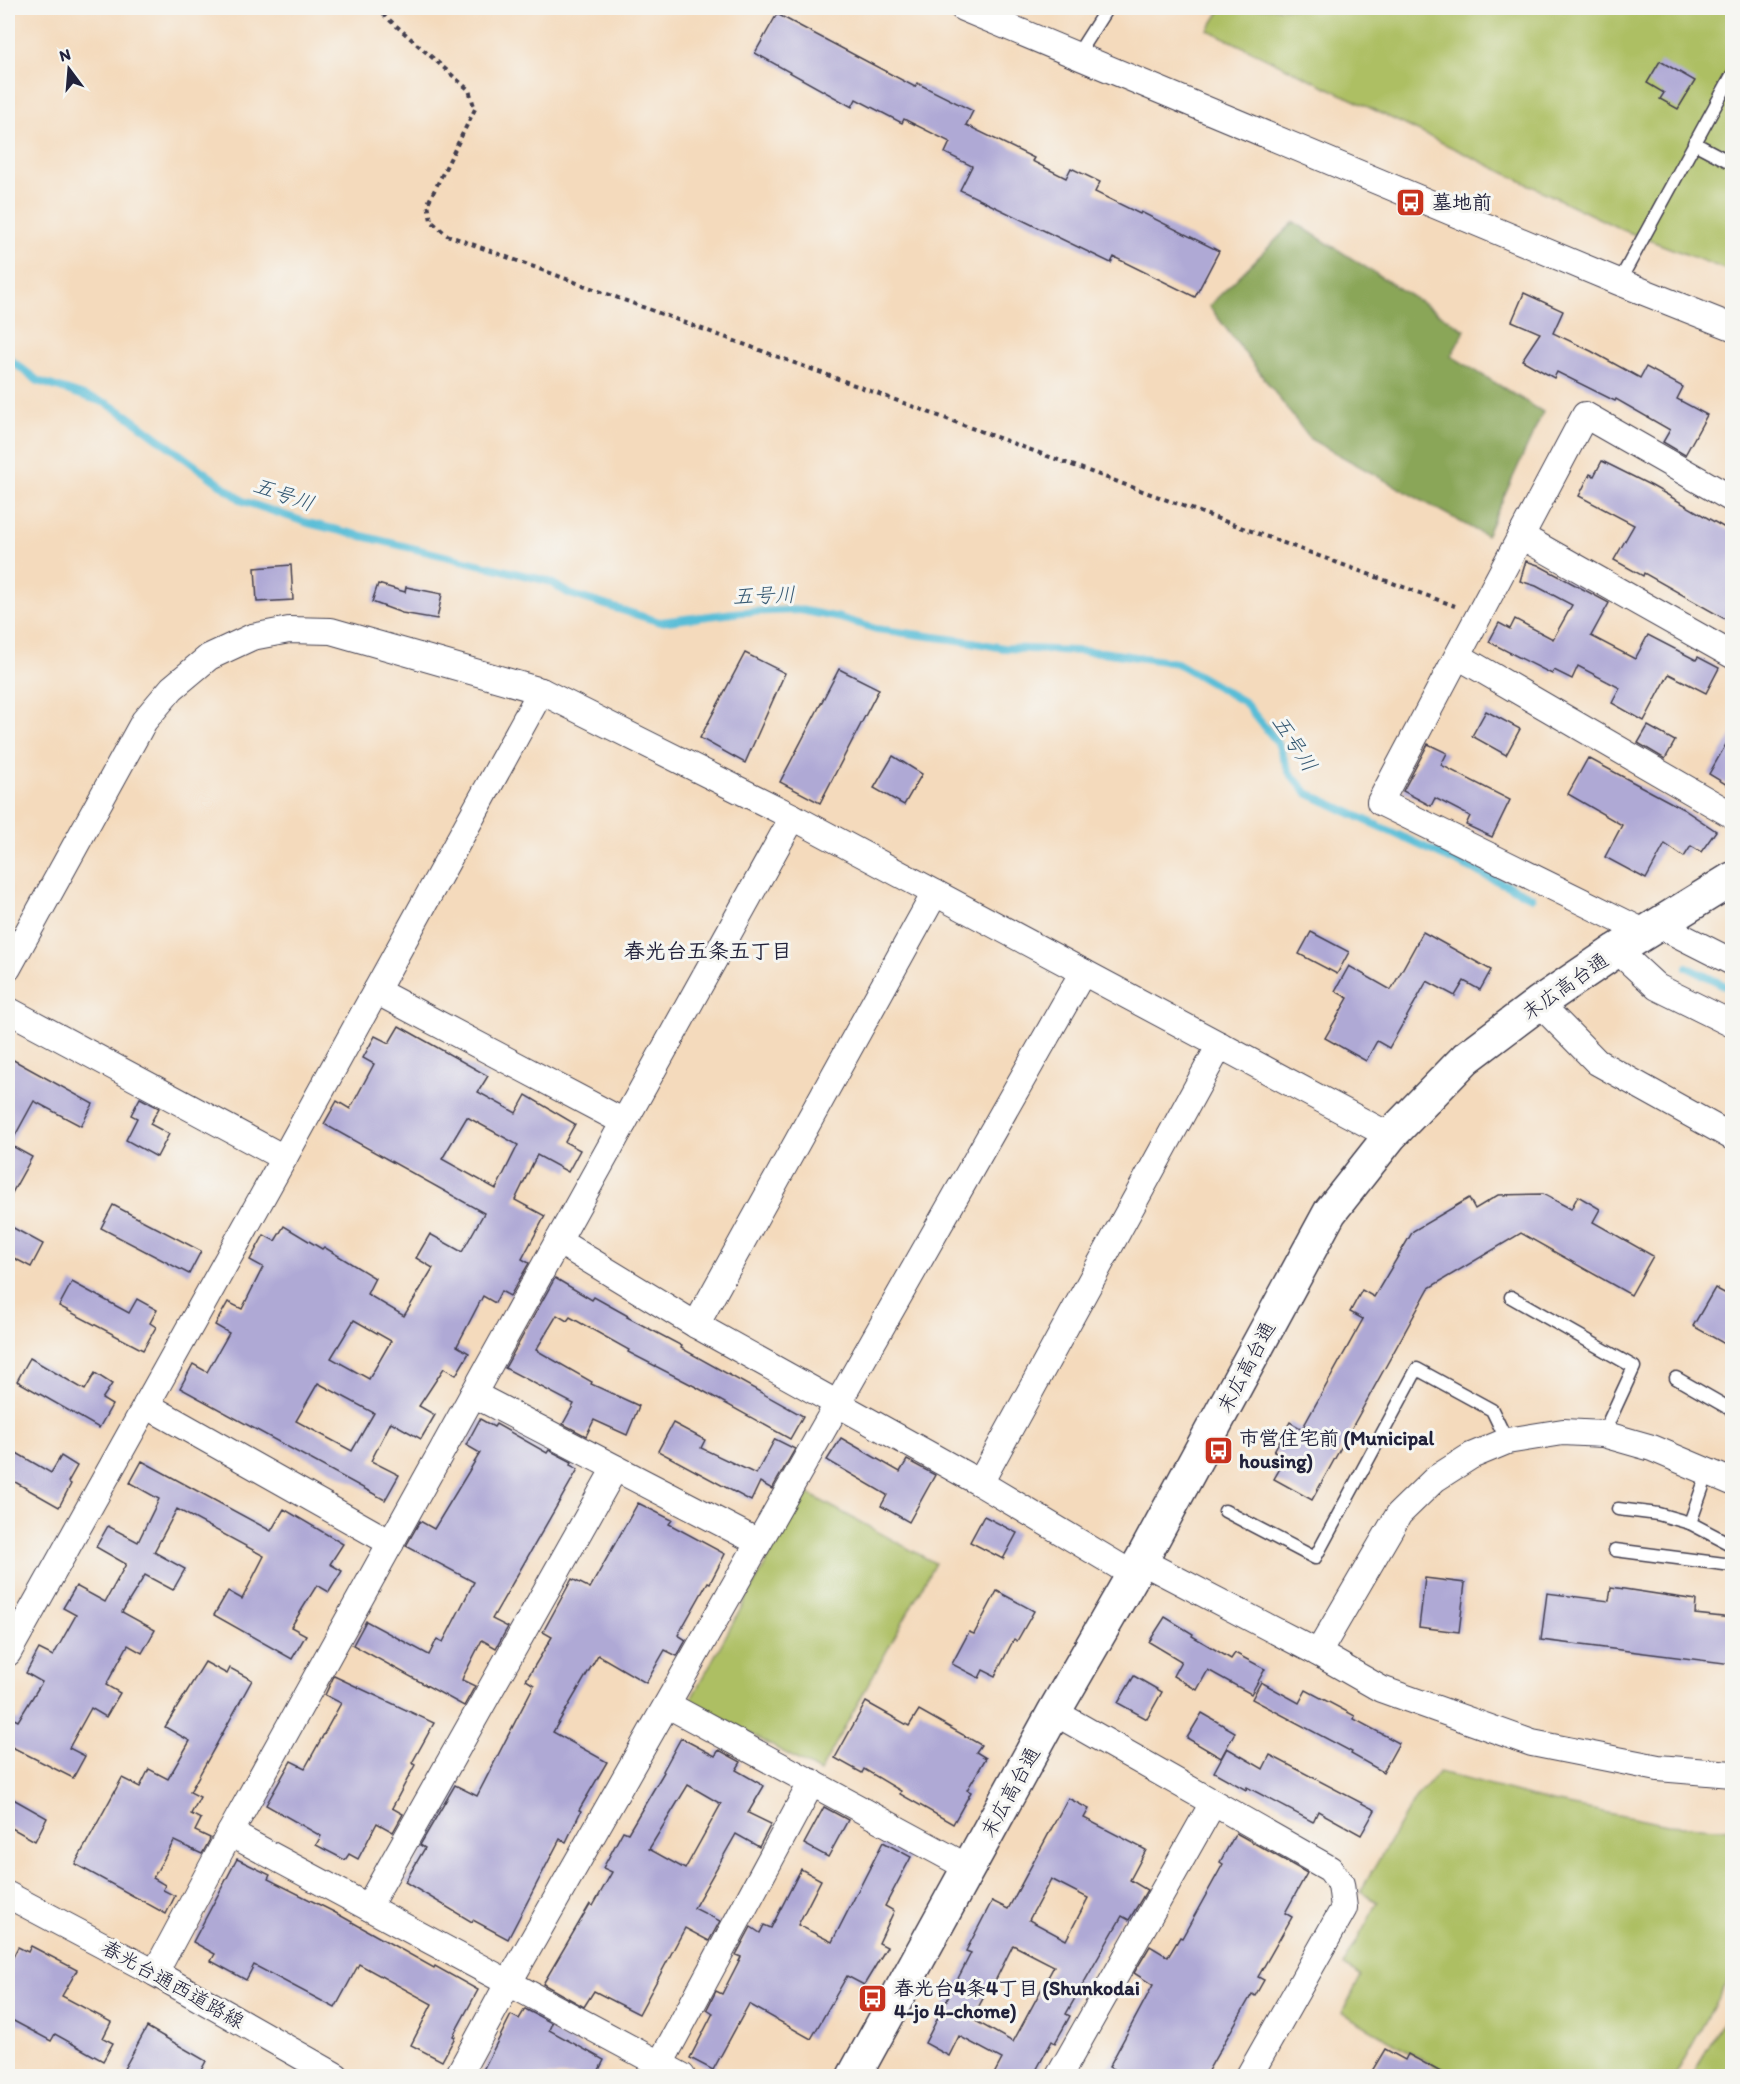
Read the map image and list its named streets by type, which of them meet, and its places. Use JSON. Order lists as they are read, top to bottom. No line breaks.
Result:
{"streets":{"street":["末広高台通","春光台通西道路線"]},"districts":["春光台五条五丁目"],"water":["五号川"],"places":{"bus stop":["墓地前","市営住宅前 (Municipal housing)","春光台4条4丁目 (Shunkodai 4-jo 4-chome)"]},"north":"top"}
